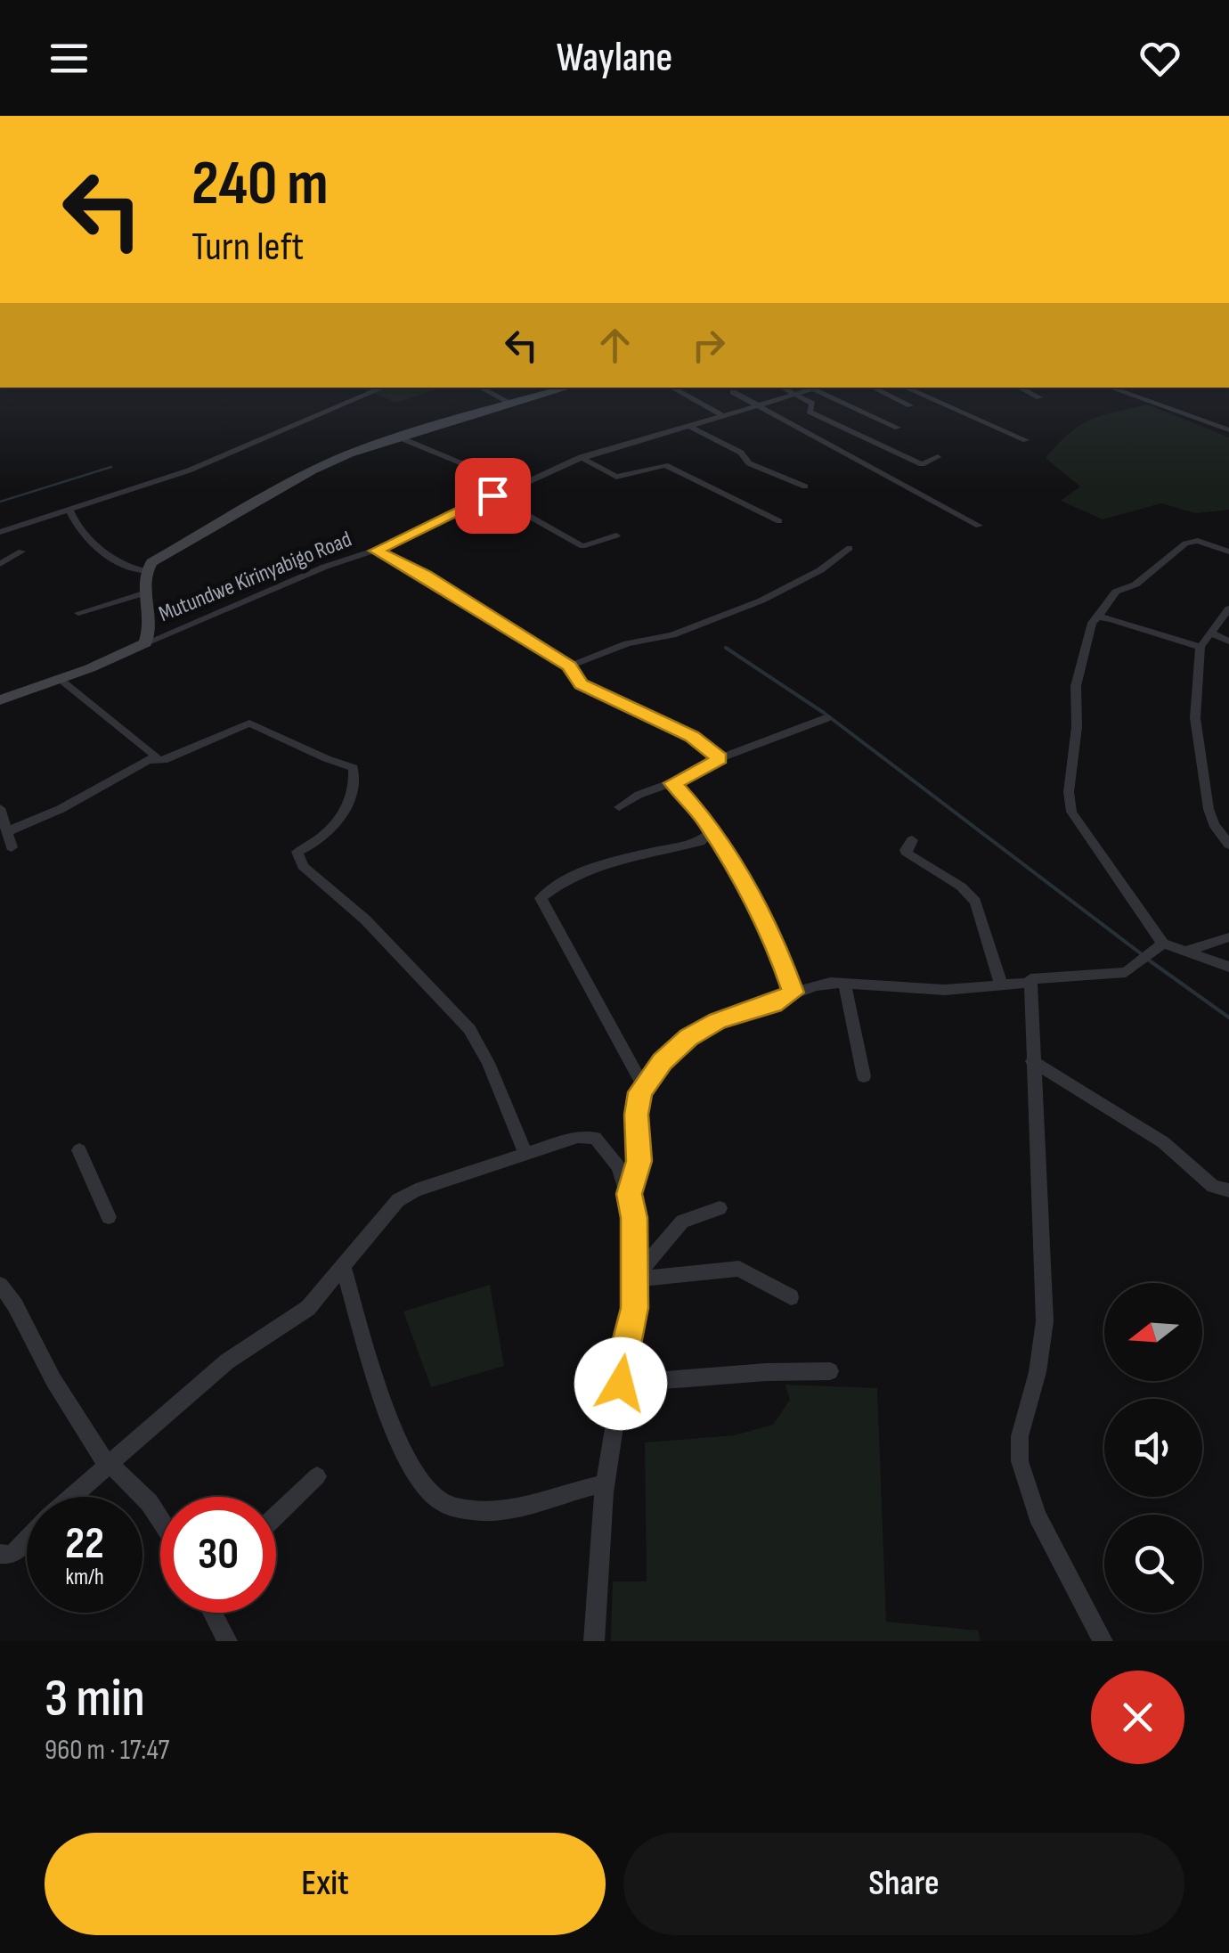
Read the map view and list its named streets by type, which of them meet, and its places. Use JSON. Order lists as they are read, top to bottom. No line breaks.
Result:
{"streets":{"street":["Mutundwe Kirinyabigo Road"]},"north":"left","page":{"header":"Waylane","turn":["240 m","Turn left"],"speed":"22 km/h","limit":"30","heading":["3 min","960 m · 17:47"],"buttons":["Exit","Share"]}}
